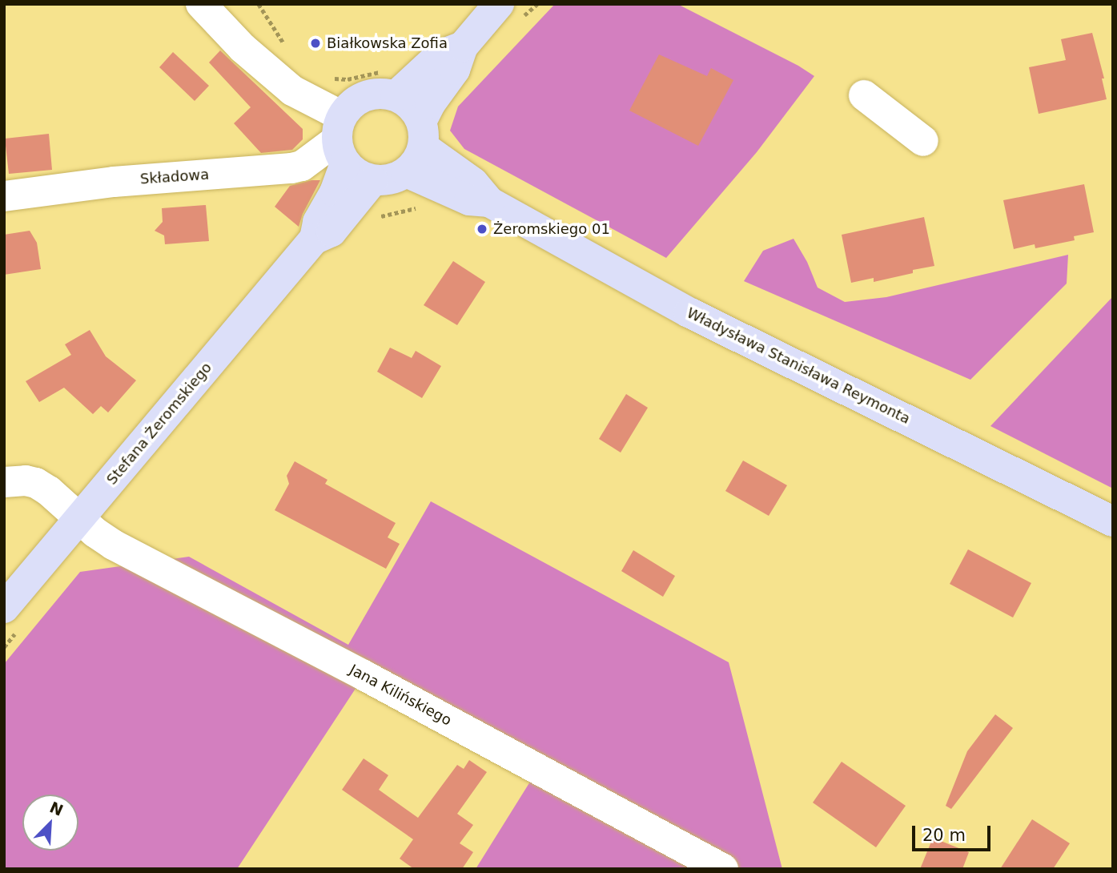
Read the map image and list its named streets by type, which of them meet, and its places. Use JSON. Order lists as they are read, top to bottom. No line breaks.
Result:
{"streets":{"main road":["Władysława Stanisława Reymonta","Stefana Żeromskiego"],"street":["Składowa","Jana Kilińskiego"]},"crossings":[["Składowa","Władysława Stanisława Reymonta"],["Składowa","Stefana Żeromskiego"],["Władysława Stanisława Reymonta","Stefana Żeromskiego"],["Stefana Żeromskiego","Jana Kilińskiego"]],"places":["Białkowska Zofia","Żeromskiego 01"],"scale_bar":"20 m","north":"top right"}
